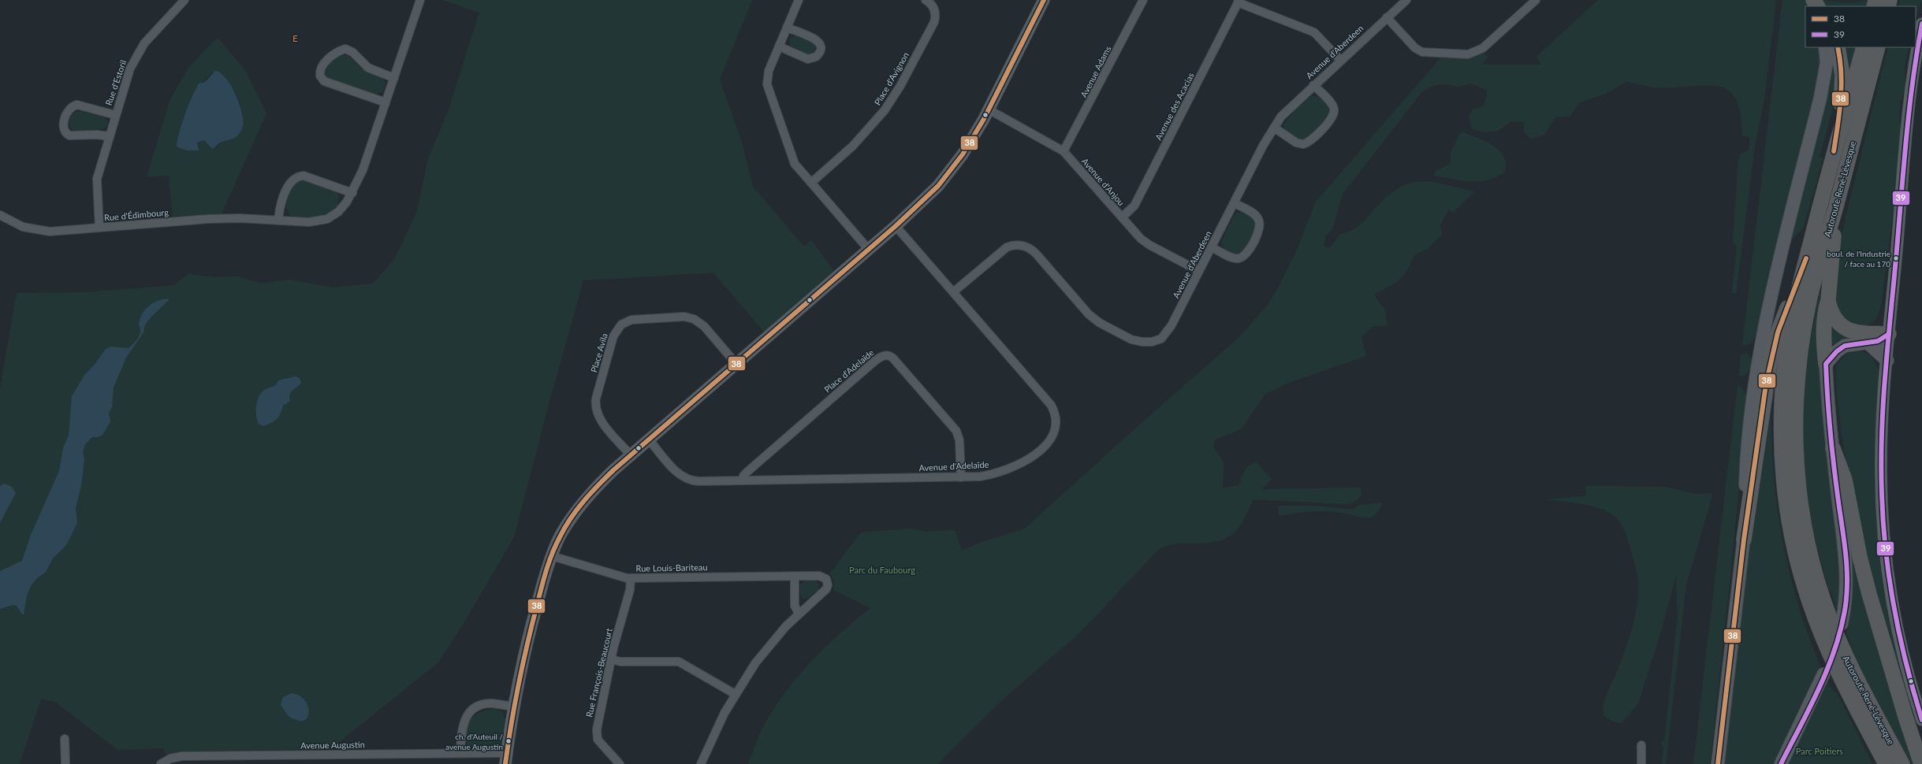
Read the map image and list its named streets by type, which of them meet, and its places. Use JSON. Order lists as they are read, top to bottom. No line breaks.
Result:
{"streets":{"highway":["Autoroute René-Lévesque"],"street":["Avenue d'Aberdeen","Avenue Adams","Place d'Avignon","Rue d'Estoril","Avenue des Acacias","Avenue d'Anjou","Rue d'Édimbourg","Place Avila","Place d'Adelaïde","Avenue d'Adelaïde","Rue Louis-Bariteau","Rue François-Beaucourt","Avenue Augustin"]},"crossings":[["Avenue d'Aberdeen","Avenue d'Anjou"],["Avenue d'Aberdeen","Avenue d'Adelaïde"],["Avenue Adams","Avenue d'Anjou"],["Rue d'Estoril","Rue d'Édimbourg"],["Avenue des Acacias","Avenue d'Anjou"],["Place d'Adelaïde","Avenue d'Adelaïde"],["Rue Louis-Bariteau","Rue François-Beaucourt"]],"districts":["E"],"parks":["Parc du Faubourg","Parc Poitiers"],"places":["boul. de l'Industrie / face au 170","ch. d'Auteuil / avenue Augustin"],"lines":["transit line 38","transit line 39"],"legend":["38","39"]}
